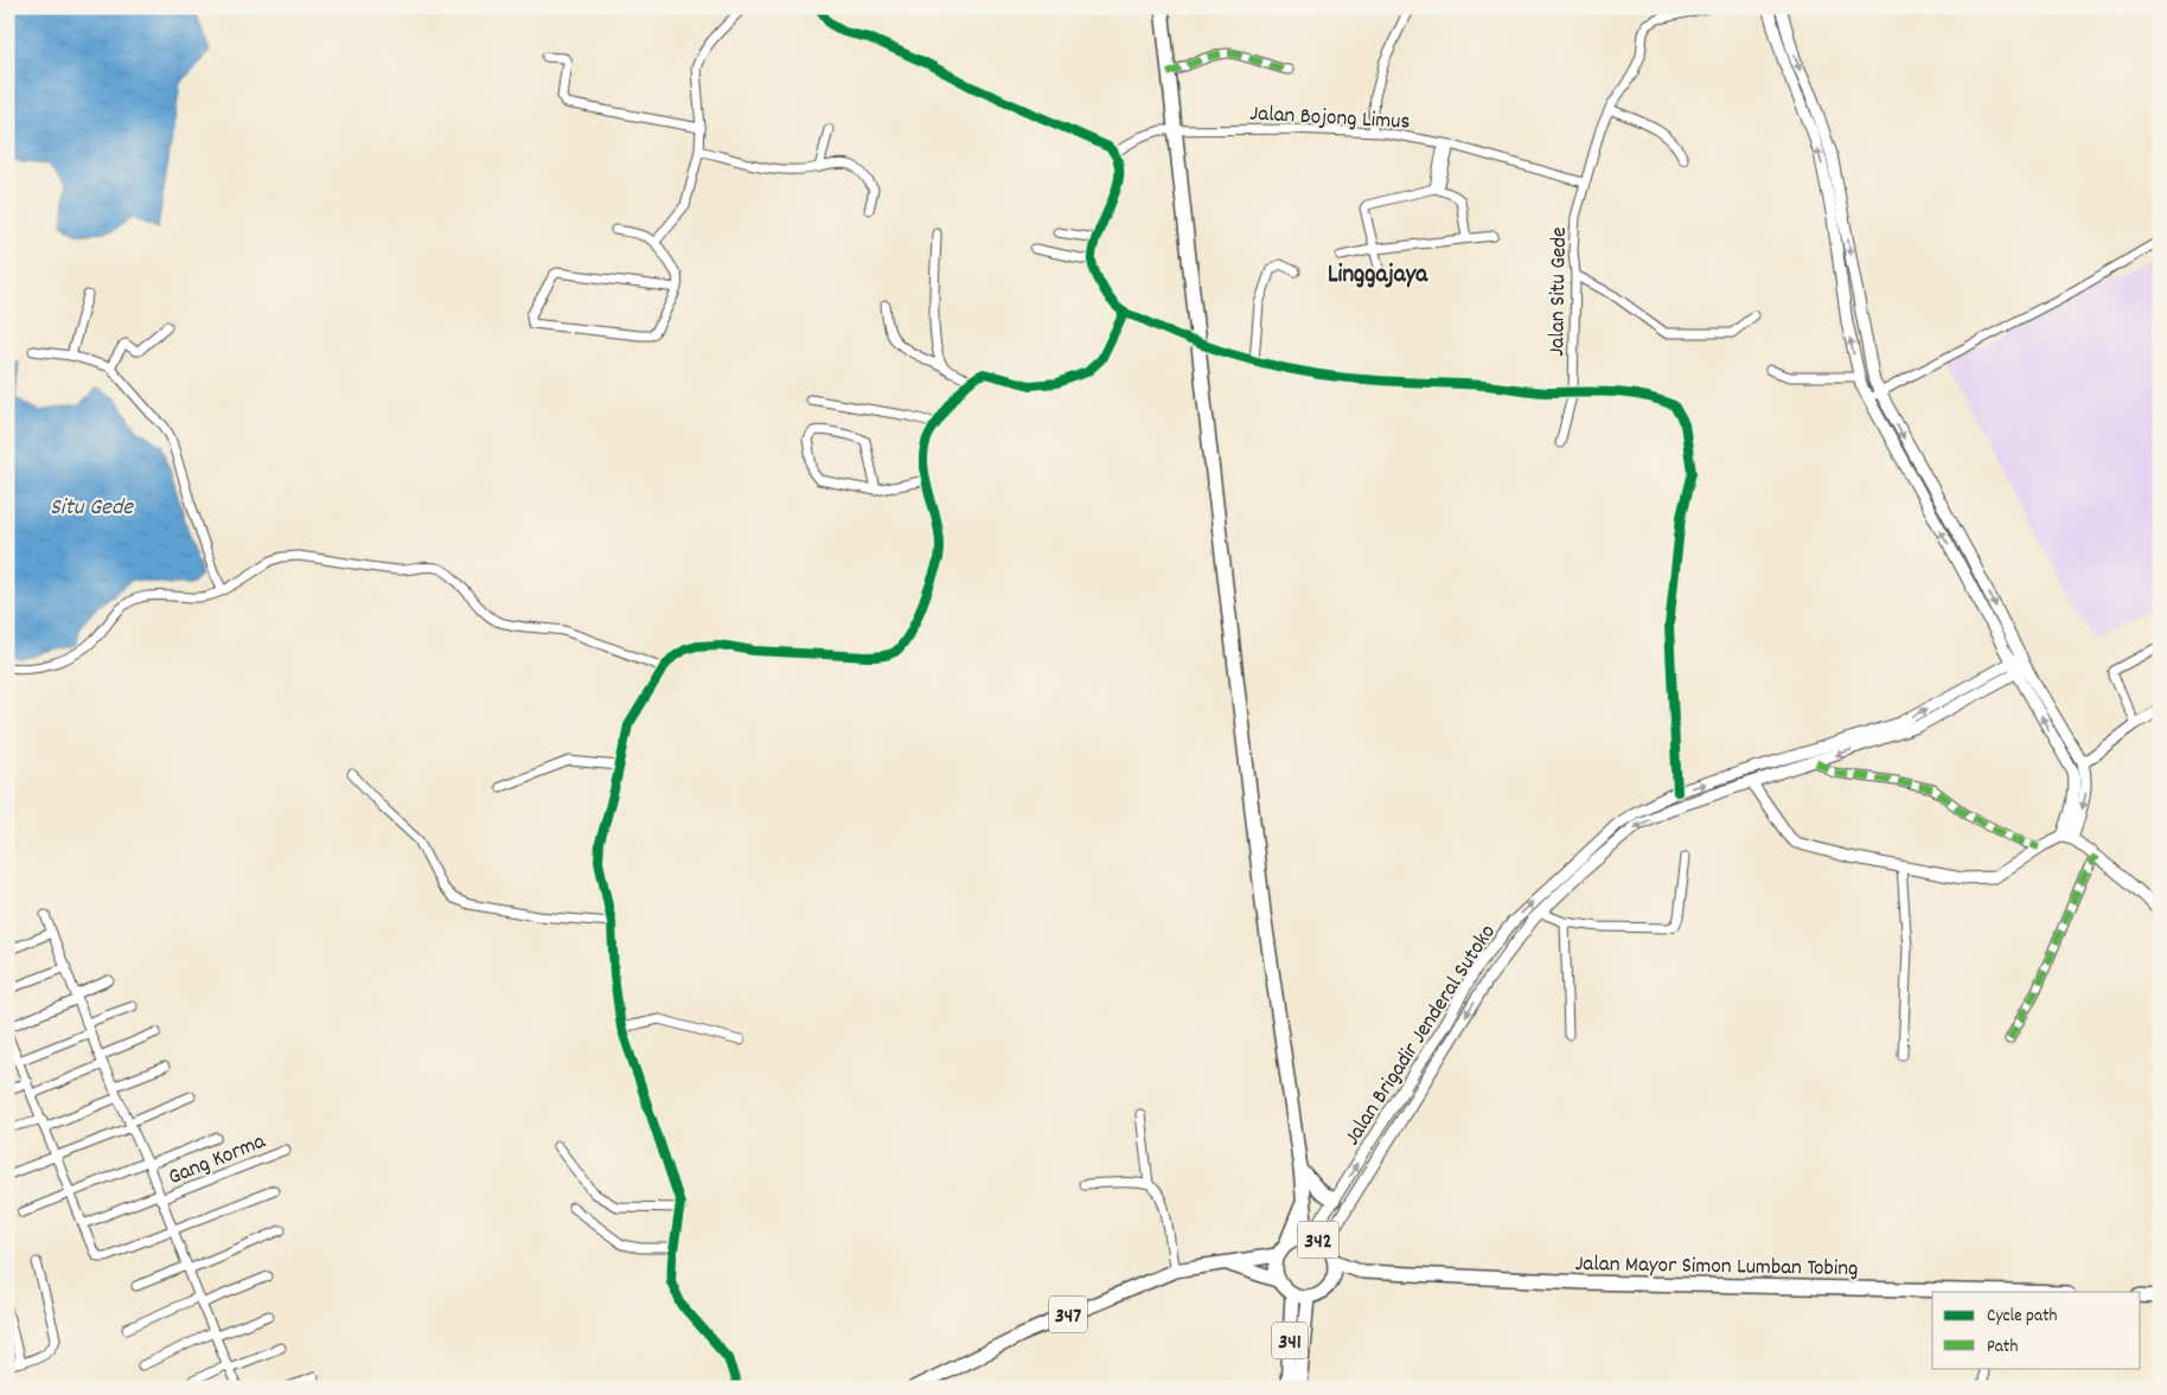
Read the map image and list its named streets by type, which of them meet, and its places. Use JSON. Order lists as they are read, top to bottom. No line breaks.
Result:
{"streets":{"main road":["342","Jalan Mayor Simon Lumban Tobing","347","341"],"street":["Jalan Bojong Limus","Jalan Situ Gede","Jalan Brigadir Jenderal Sutoko","Gang Korma"]},"crossings":[["Jalan Bojong Limus","Jalan Situ Gede"],["Jalan Brigadir Jenderal Sutoko","342"],["Jalan Brigadir Jenderal Sutoko","Jalan Mayor Simon Lumban Tobing"],["Jalan Brigadir Jenderal Sutoko","341"],["342","Jalan Mayor Simon Lumban Tobing"],["342","341"],["Jalan Mayor Simon Lumban Tobing","341"]],"districts":["Linggajaya"],"water":["Situ Gede"],"legend":["Cycle path","Path"]}
